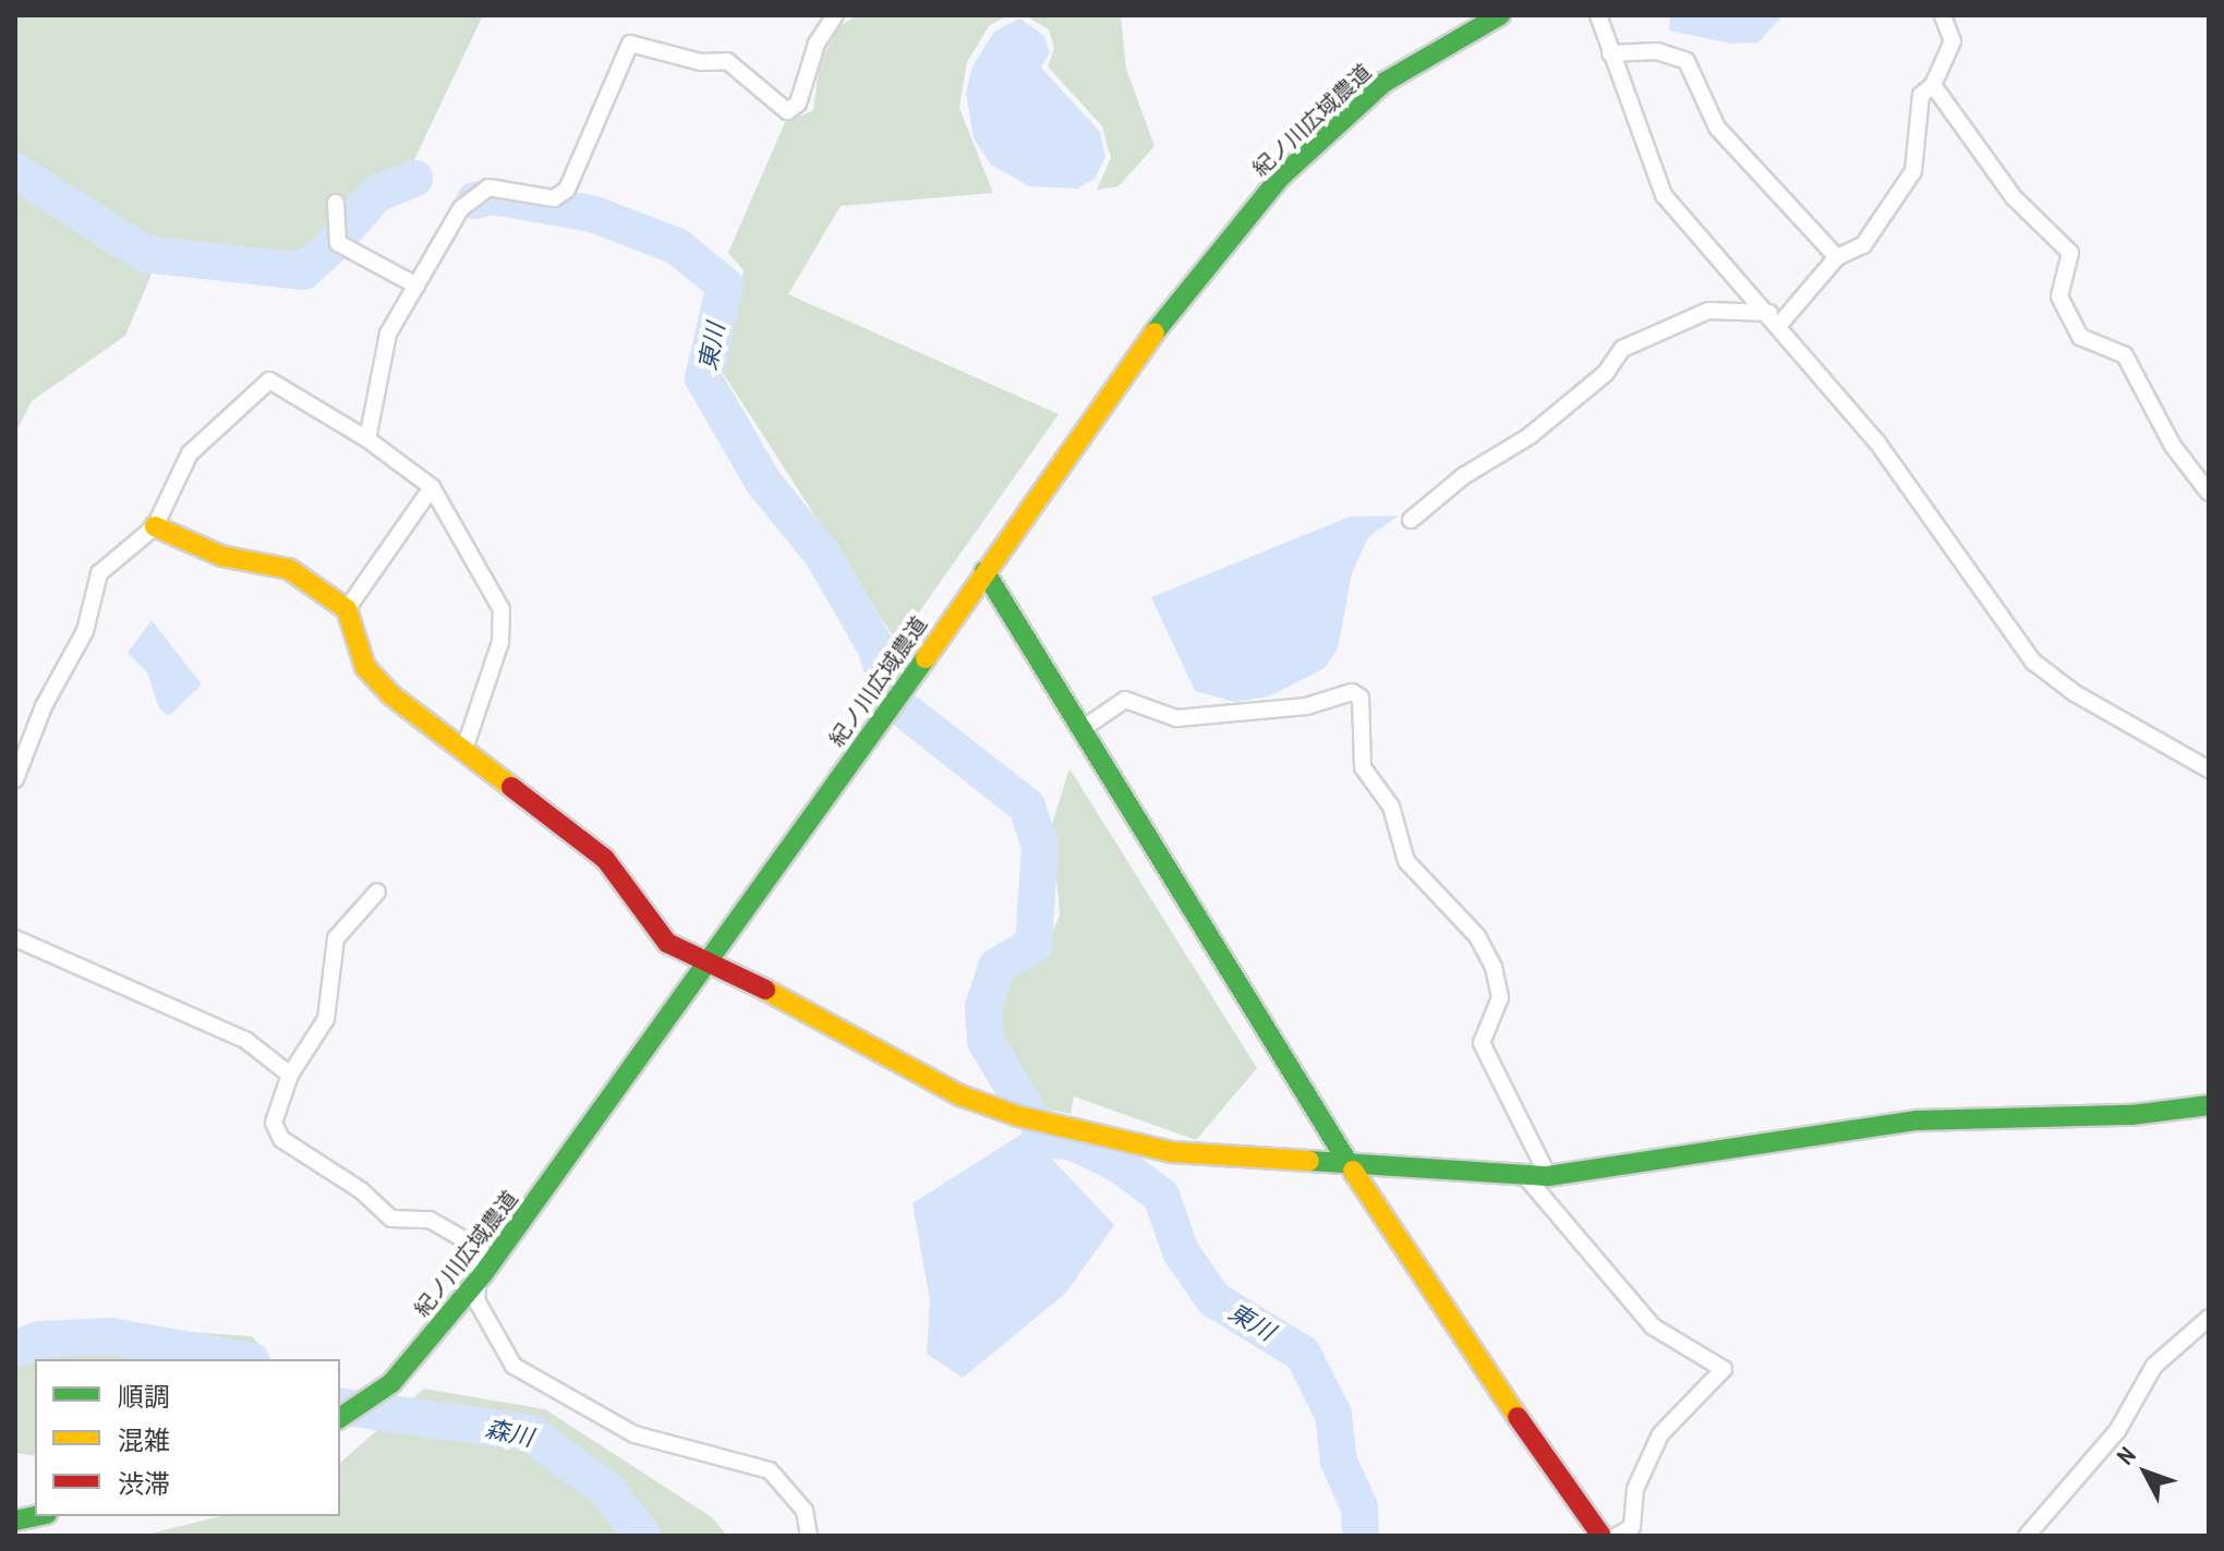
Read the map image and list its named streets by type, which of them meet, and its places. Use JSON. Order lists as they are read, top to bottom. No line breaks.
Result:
{"streets":{"street":["紀ノ川広域農道"]},"water":["東川","森川"],"legend":["順調","混雑","渋滞"],"north":"top left"}
